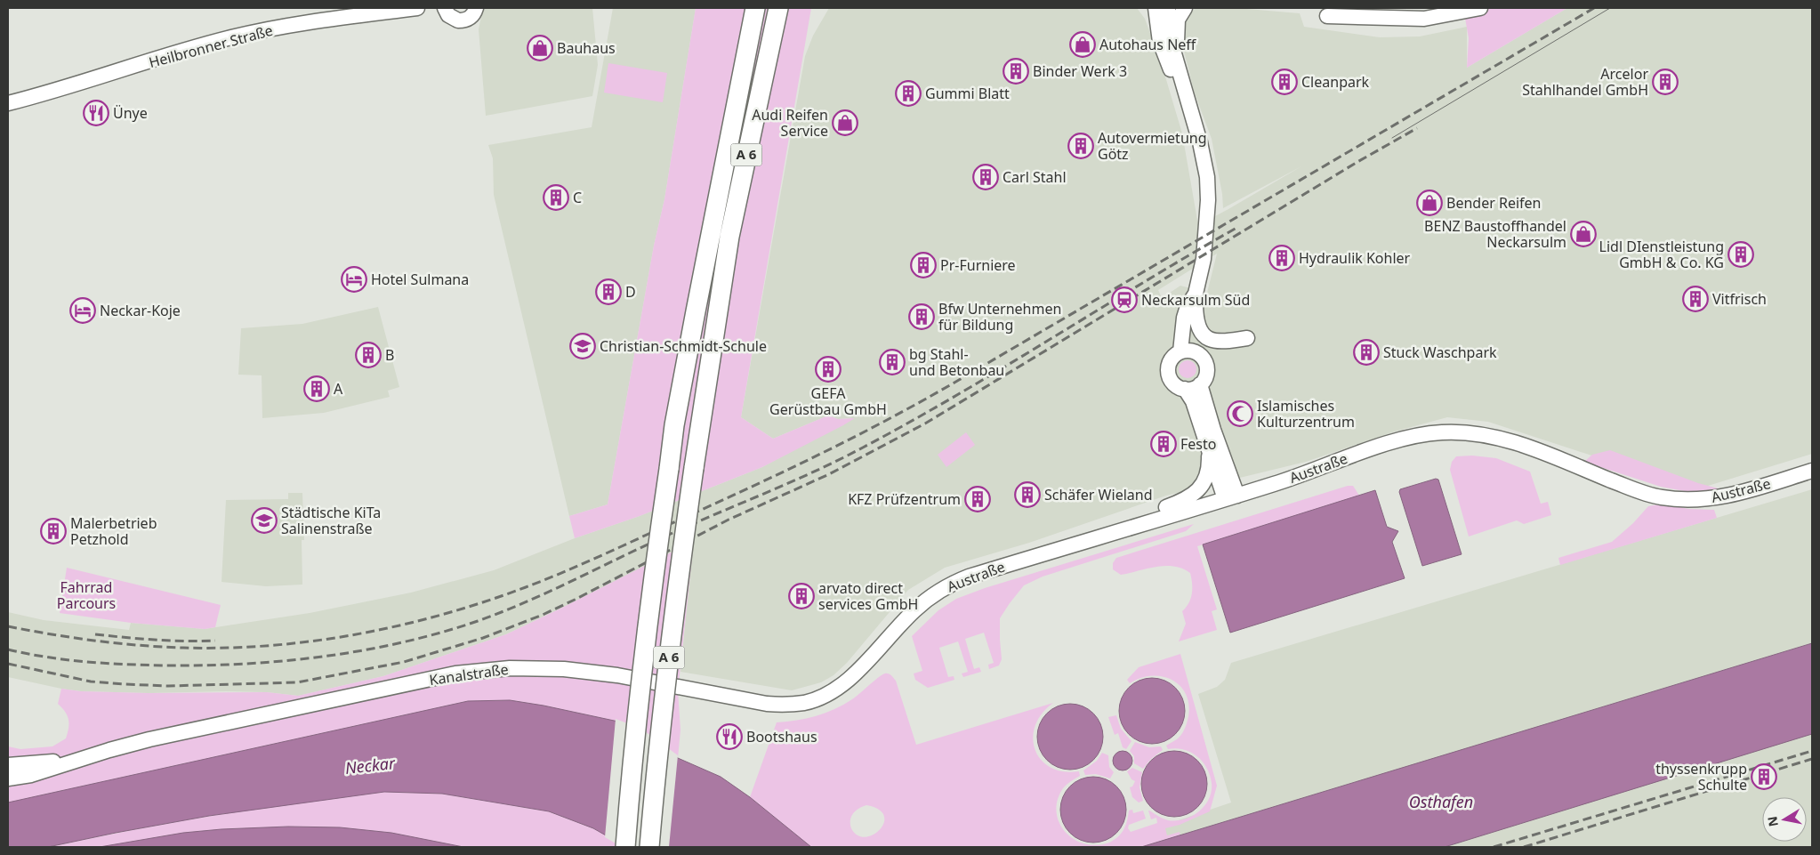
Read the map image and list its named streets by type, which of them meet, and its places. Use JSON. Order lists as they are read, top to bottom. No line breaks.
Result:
{"streets":{"highway":["A 6"],"main road":["Heilbronner Straße","Austraße","Kanalstraße"]},"crossings":[["Austraße","Kanalstraße"]],"water":["Neckar","Osthafen"],"parks":["Fahrrad Parcours"],"places":{"shop":["Autohaus Neff","Bauhaus","Audi Reifen Service","Bender Reifen","BENZ Baustoffhandel Neckarsulm"],"building":["Binder Werk 3","Cleanpark","Arcelor Stahlhandel GmbH","Gummi Blatt","Autovermietung Götz","Carl Stahl","C","Lidl DIenstleistung GmbH & Co. KG","Hydraulik Kohler","Pr-Furniere","D","Vitfrisch","Bfw Unternehmen für Bildung","Stuck Waschpark","B","bg Stahl- und Betonbau","GEFA Gerüstbau GmbH","A","Festo","Schäfer Wieland","KFZ Prüfzentrum","Malerbetrieb Petzhold","arvato direct services GmbH","thyssenkrupp Schulte"],"restaurant":["Ünye","Bootshaus"],"hotel":["Hotel Sulmana","Neckar-Koje"],"station":["Neckarsulm Süd"],"school or university":["Christian-Schmidt-Schule","Städtische KiTa Salinenstraße"],"mosque":["Islamisches Kulturzentrum"]},"north":"left"}
